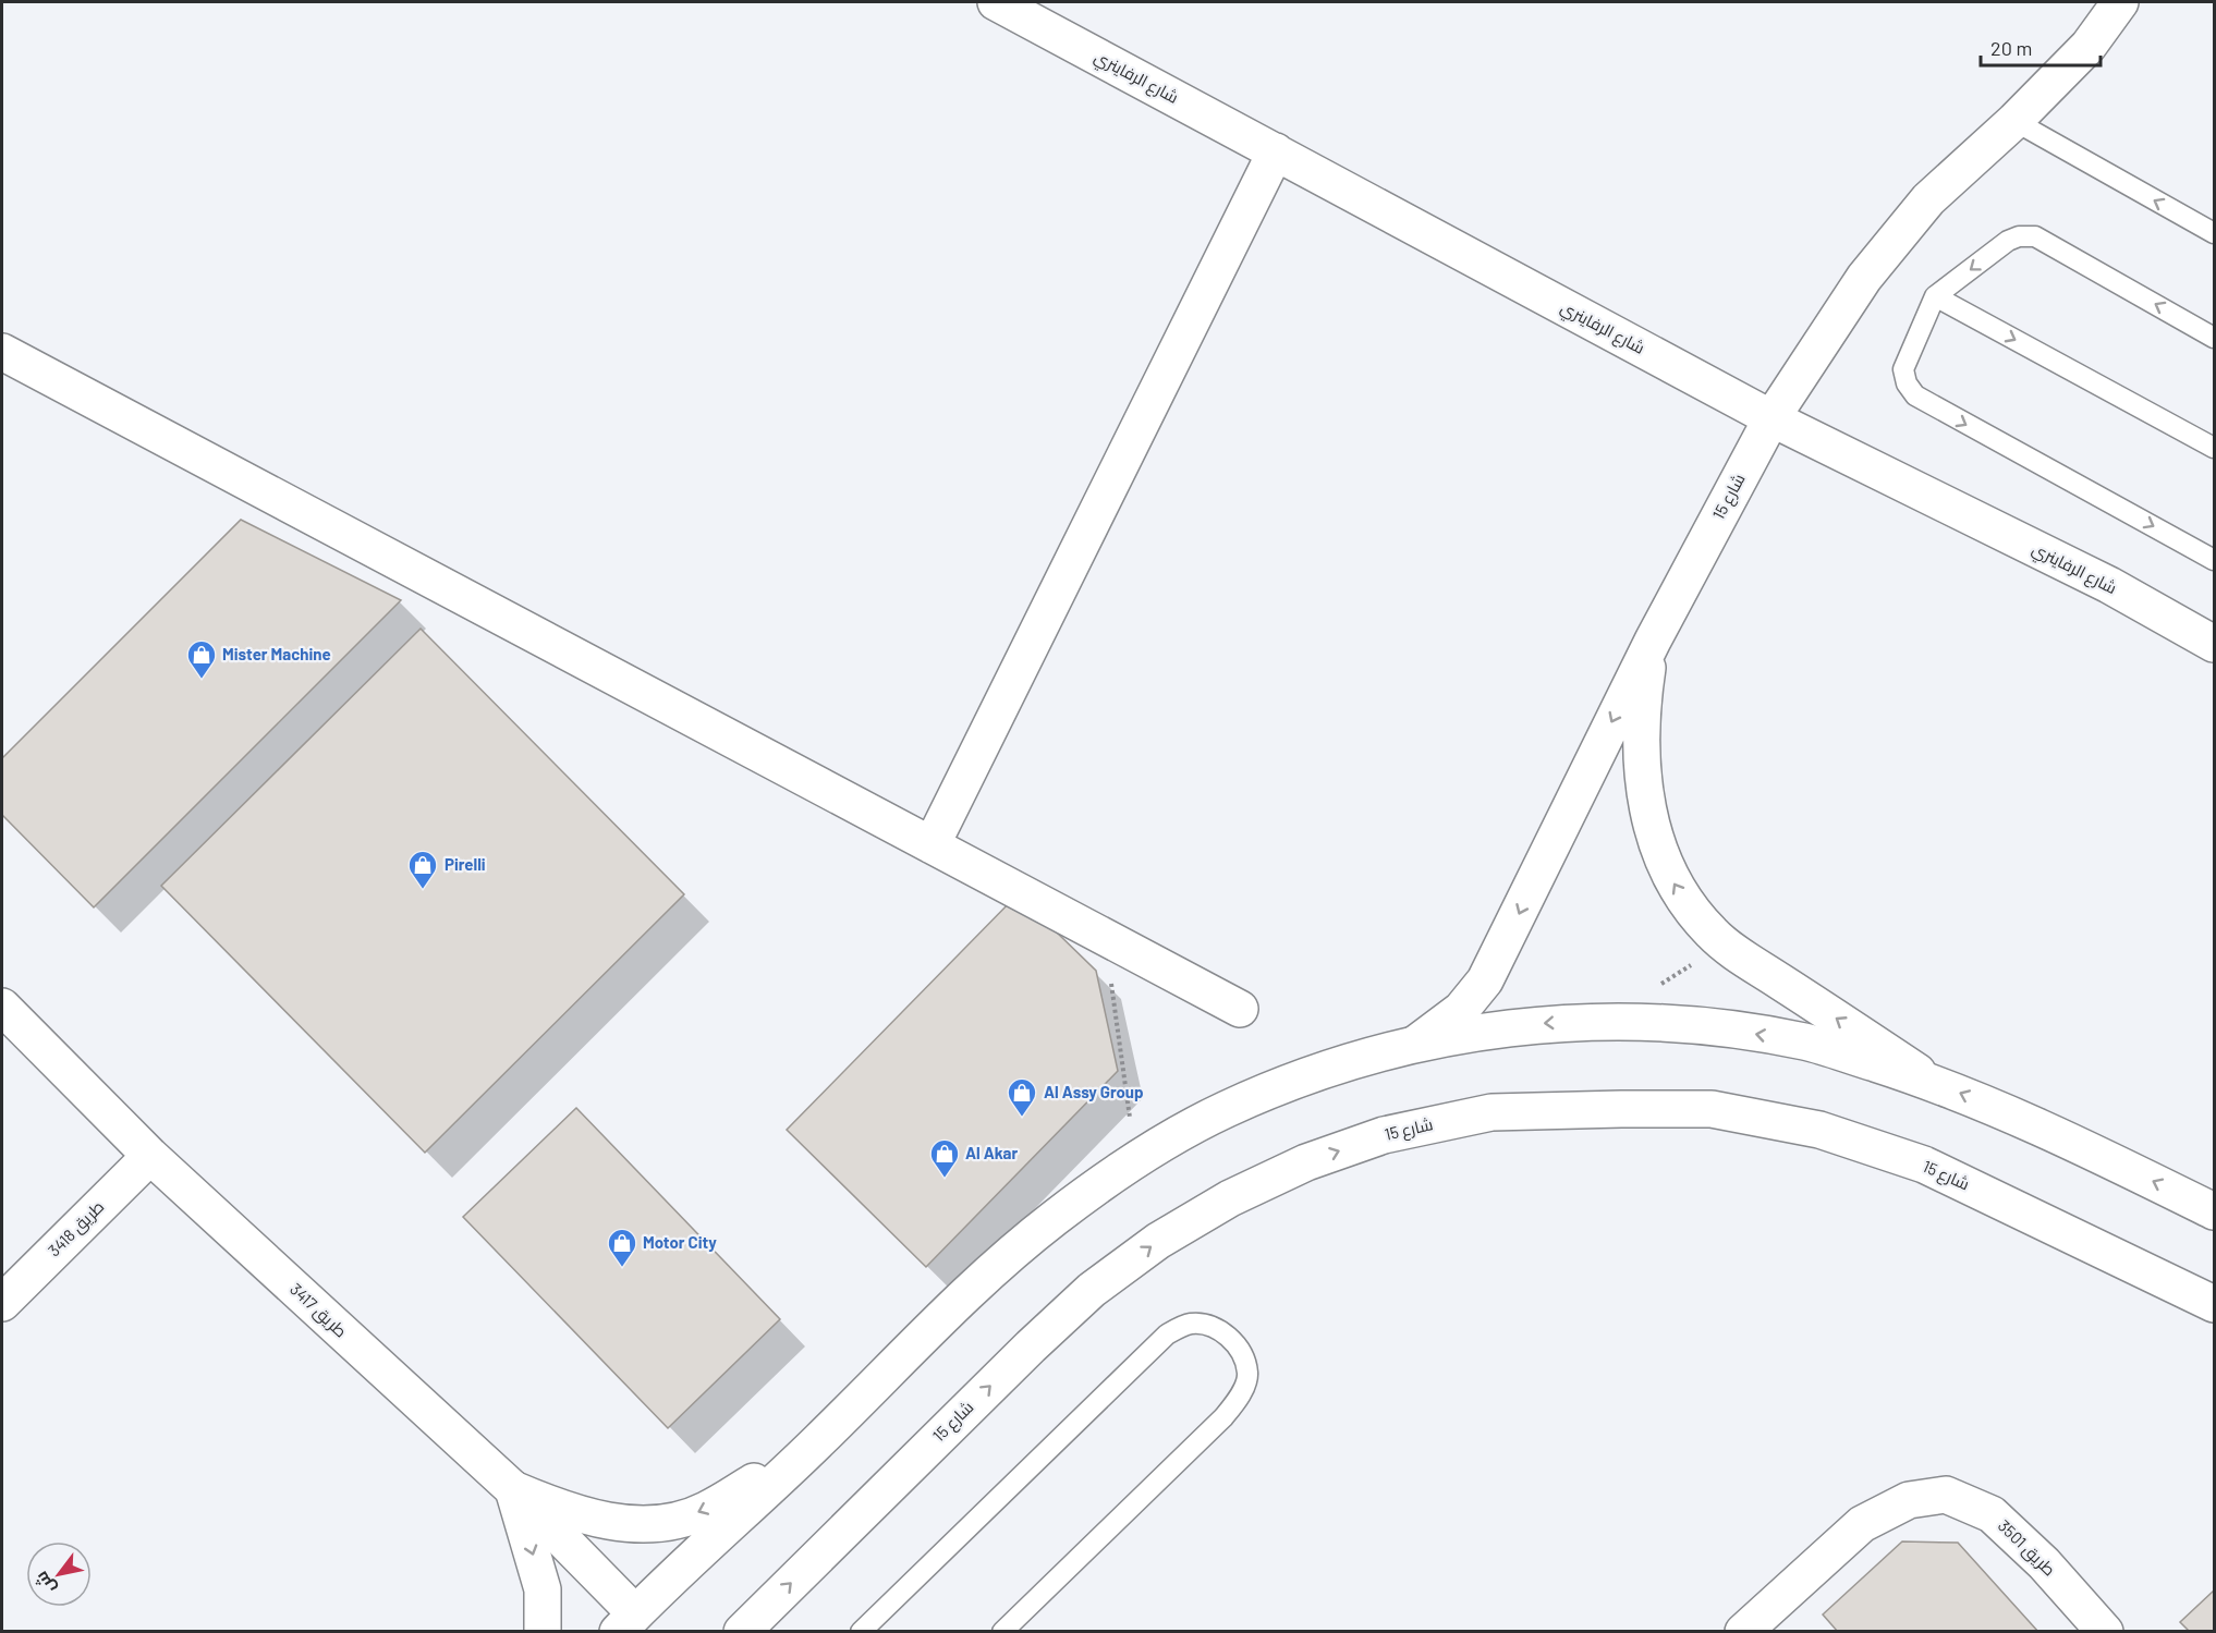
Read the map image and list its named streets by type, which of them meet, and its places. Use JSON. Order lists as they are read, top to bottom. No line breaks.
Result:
{"streets":{"street":["شارع الرفاينري","شارع 15","طريق 3418","طريق 3417","طريق 3501"]},"crossings":[["شارع الرفاينري","شارع 15"],["شارع 15","طريق 3417"],["طريق 3418","طريق 3417"]],"places":{"shop":["Mister Machine","Pirelli","Al Assy Group","Al Akar","Motor City"]},"scale_bar":"20 m","north":"bottom left"}
